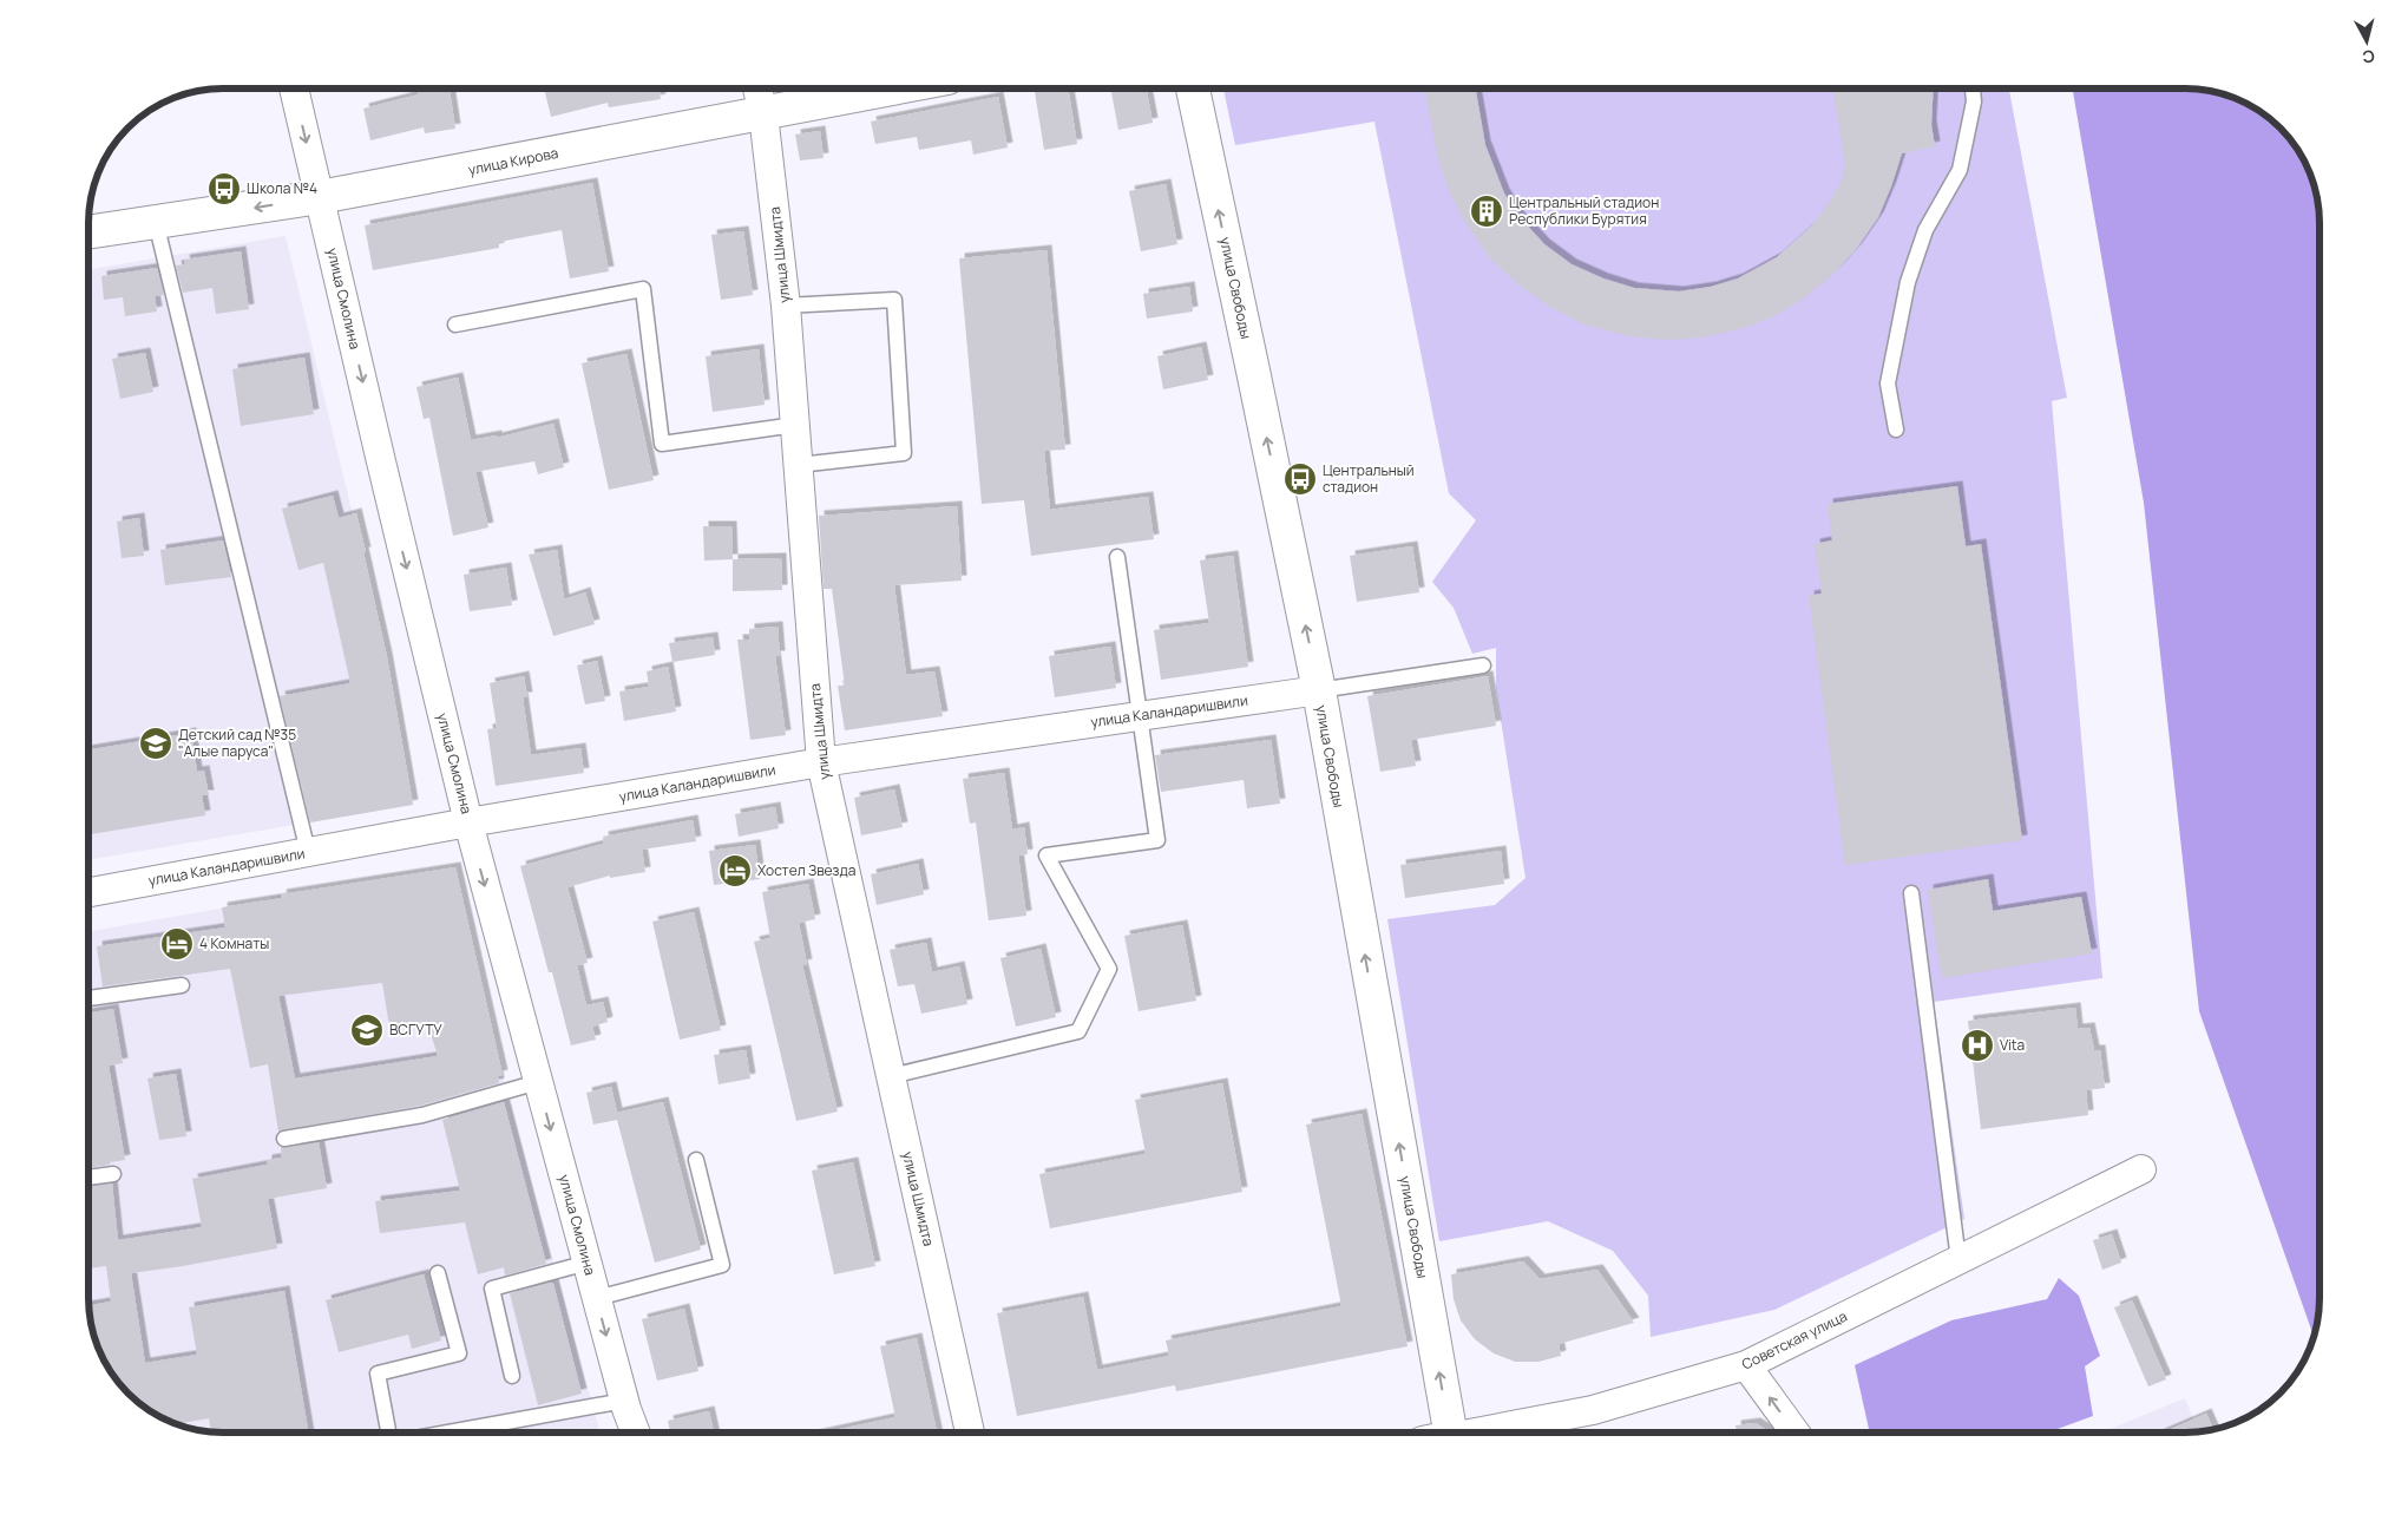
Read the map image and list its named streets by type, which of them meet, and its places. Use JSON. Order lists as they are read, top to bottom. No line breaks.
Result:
{"streets":{"main road":["улица Кирова","улица Свободы"],"street":["улица Шмидта","улица Смолина","улица Каландаришвили","Советская улица"]},"crossings":[["улица Кирова","улица Шмидта"],["улица Кирова","улица Смолина"],["улица Шмидта","улица Каландаришвили"],["улица Свободы","улица Каландаришвили"],["улица Смолина","улица Каландаришвили"]],"one_way":["улица Свободы","улица Смолина"],"places":{"bus stop":["Школа №4","Центральный стадион"],"building":["Центральный стадион Республики Бурятия"],"school or university":["Детский сад №35 \"Алые паруса\"","ВСГУТУ"],"hotel":["Хостел Звезда","4 Комнаты"],"hospital":["Vita"]},"north":"bottom"}
